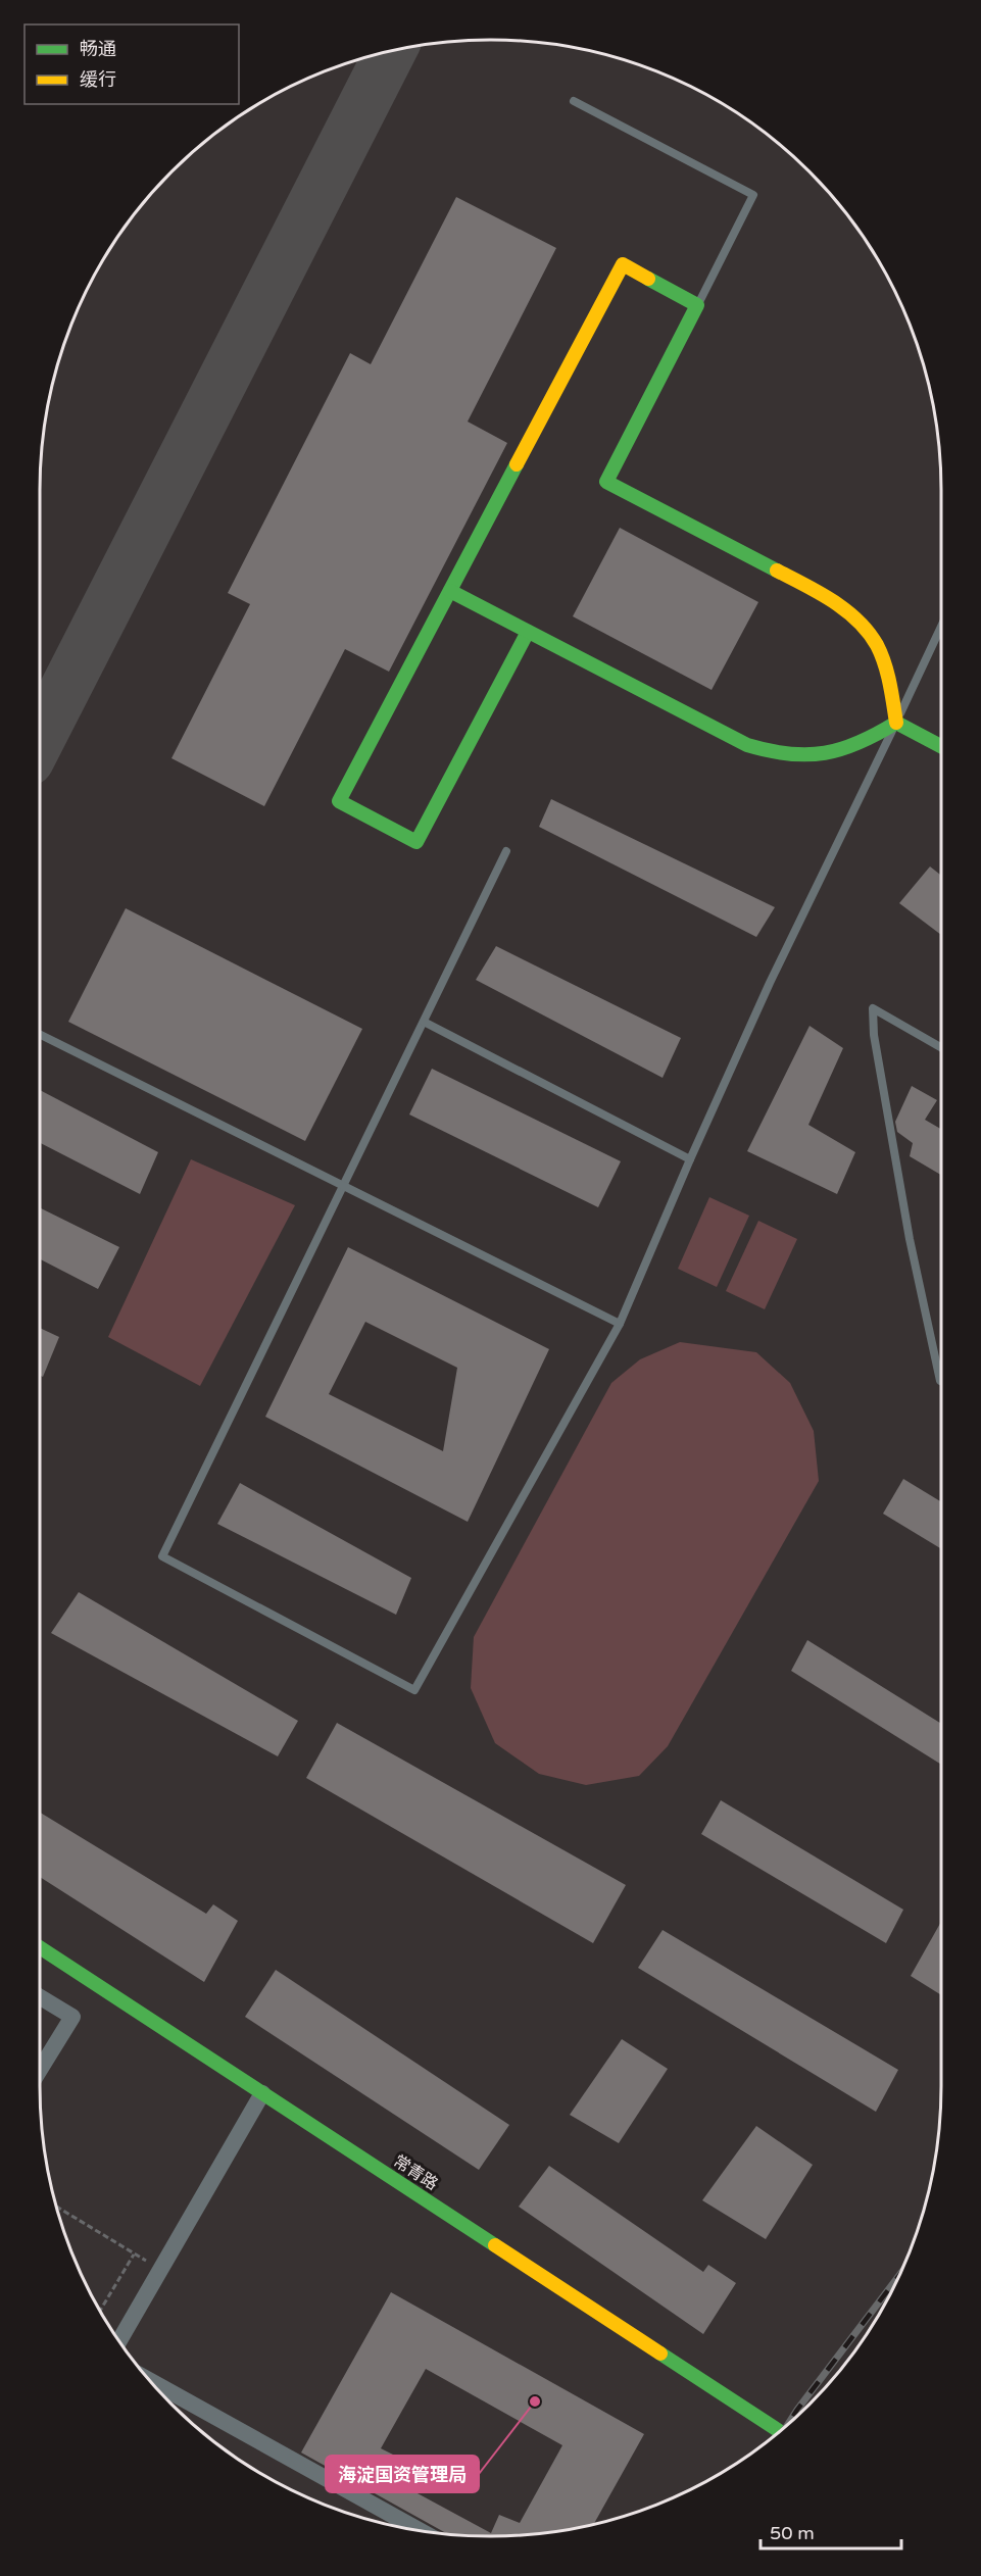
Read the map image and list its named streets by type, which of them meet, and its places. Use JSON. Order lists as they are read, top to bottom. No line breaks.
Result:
{"streets":{"street":["常青路"]},"places":["海淀国资管理局"],"legend":["畅通","缓行"],"scale_bar":"50 m"}
